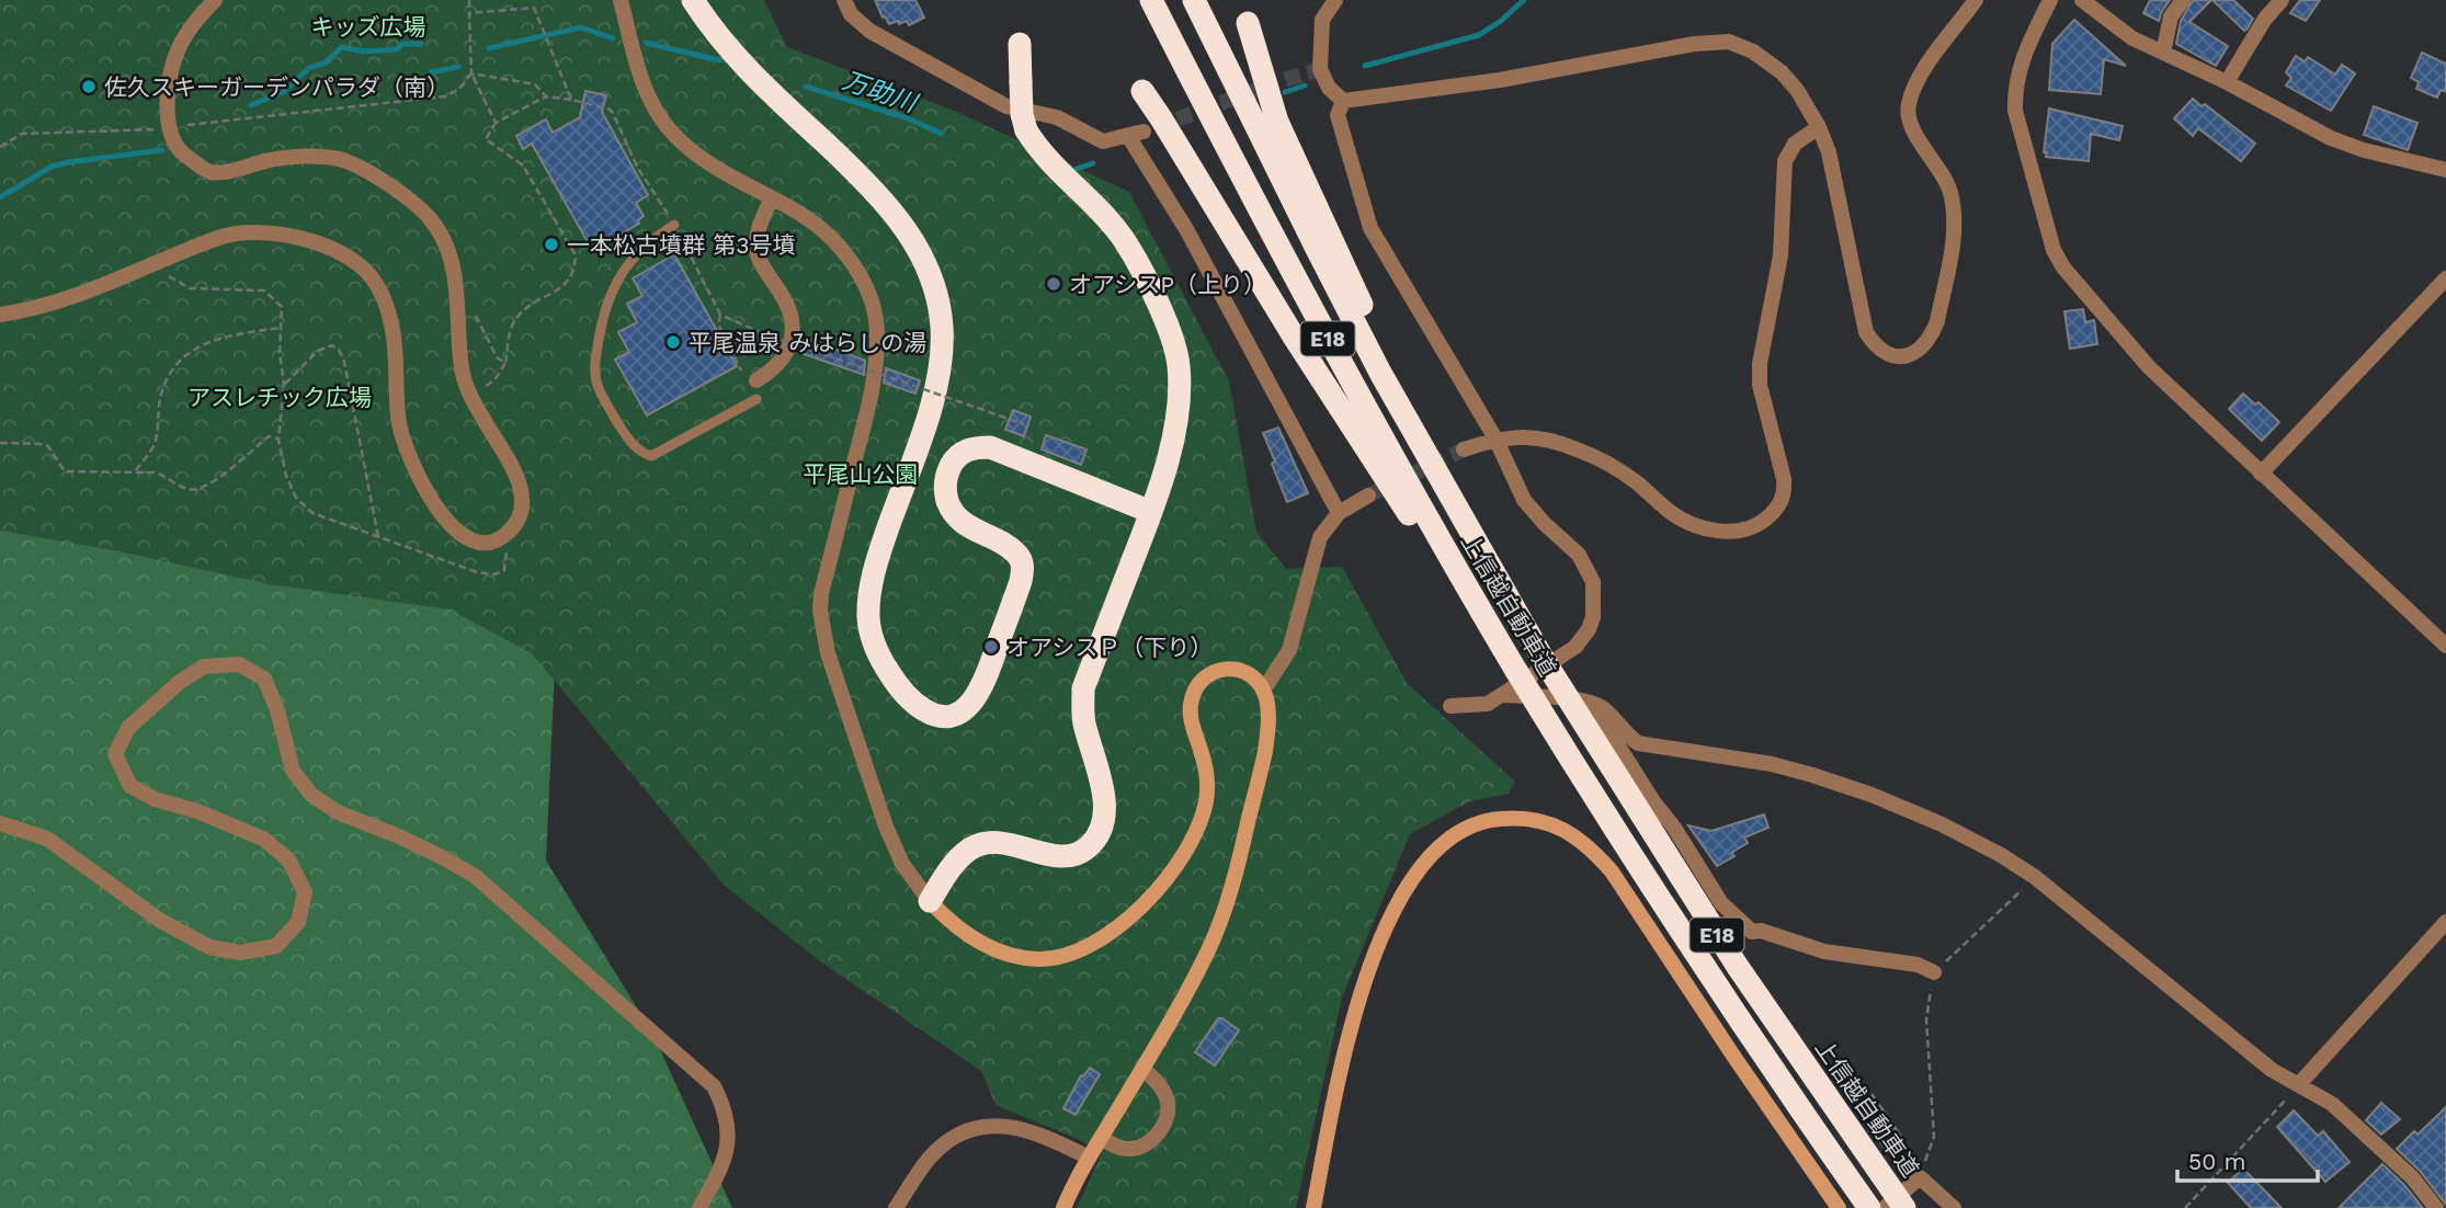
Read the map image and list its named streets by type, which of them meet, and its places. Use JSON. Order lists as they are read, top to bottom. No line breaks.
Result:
{"streets":{"highway":["E18","上信越自動車道"]},"water":["万助川"],"parks":["キッズ広場","アスレチック広場","平尾山公園"],"places":["佐久スキーガーデンパラダ（南）","一本松古墳群 第3号墳","オアシスP（上り）","平尾温泉 みはらしの湯","オアシスＰ（下り）"],"scale_bar":"50 m"}
